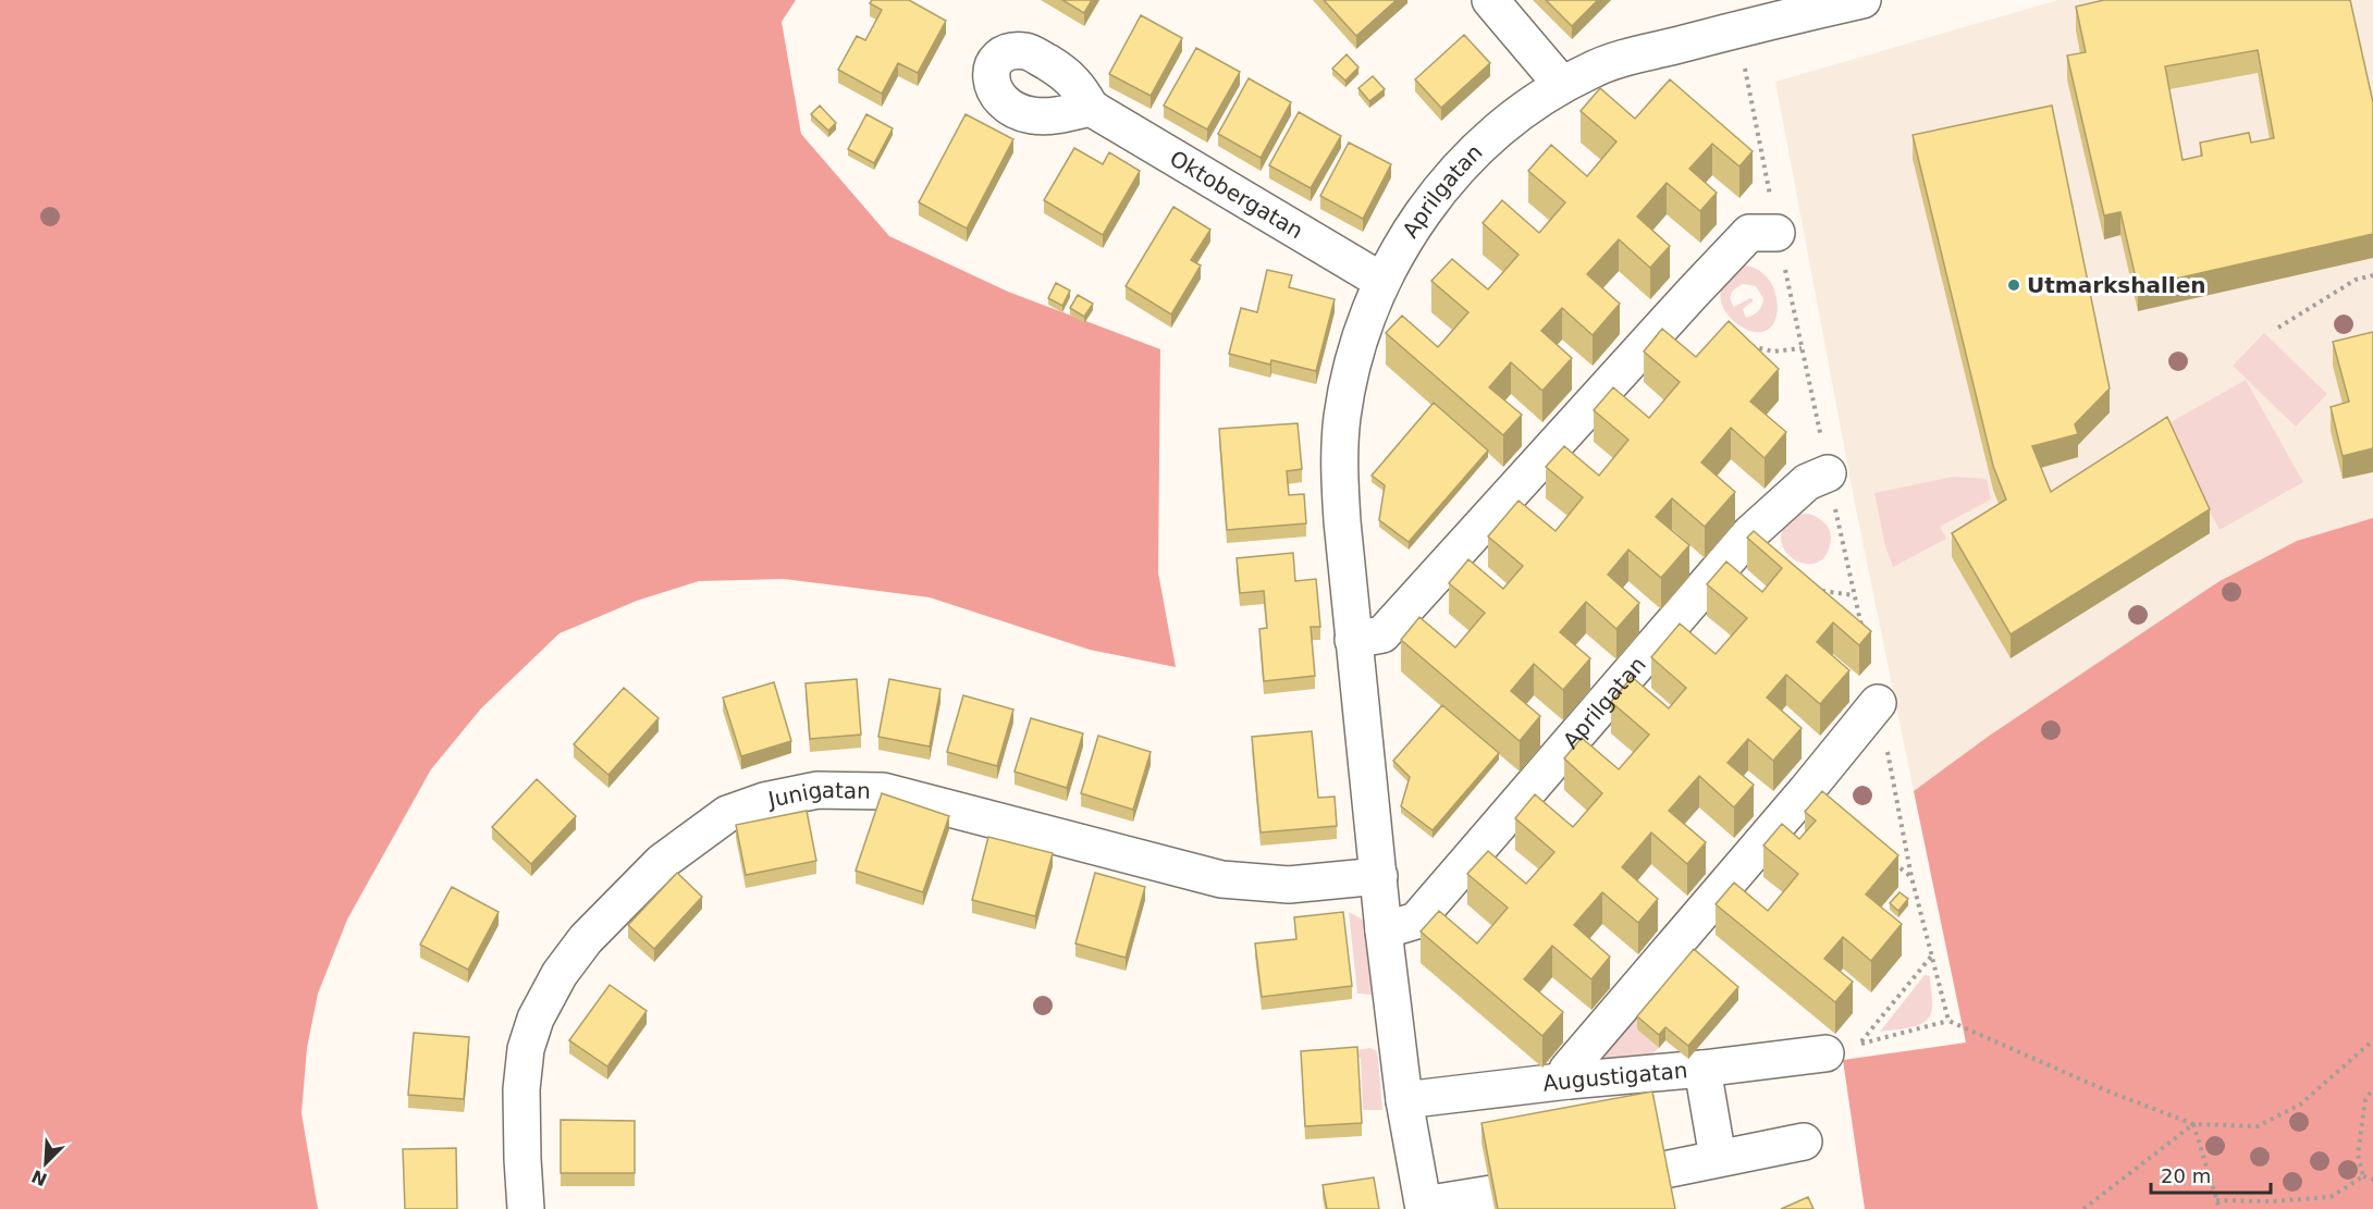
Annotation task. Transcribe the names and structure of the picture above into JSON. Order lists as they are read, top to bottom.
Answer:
{
  "streets": {
    "street": [
      "Aprilgatan",
      "Oktobergatan",
      "Junigatan",
      "Augustigatan"
    ]
  },
  "crossings": [
    ["Aprilgatan", "Oktobergatan"],
    ["Aprilgatan", "Junigatan"],
    ["Aprilgatan", "Augustigatan"]
  ],
  "places": ["Utmarkshallen"],
  "scale_bar": "20 m",
  "north": "bottom left"
}
